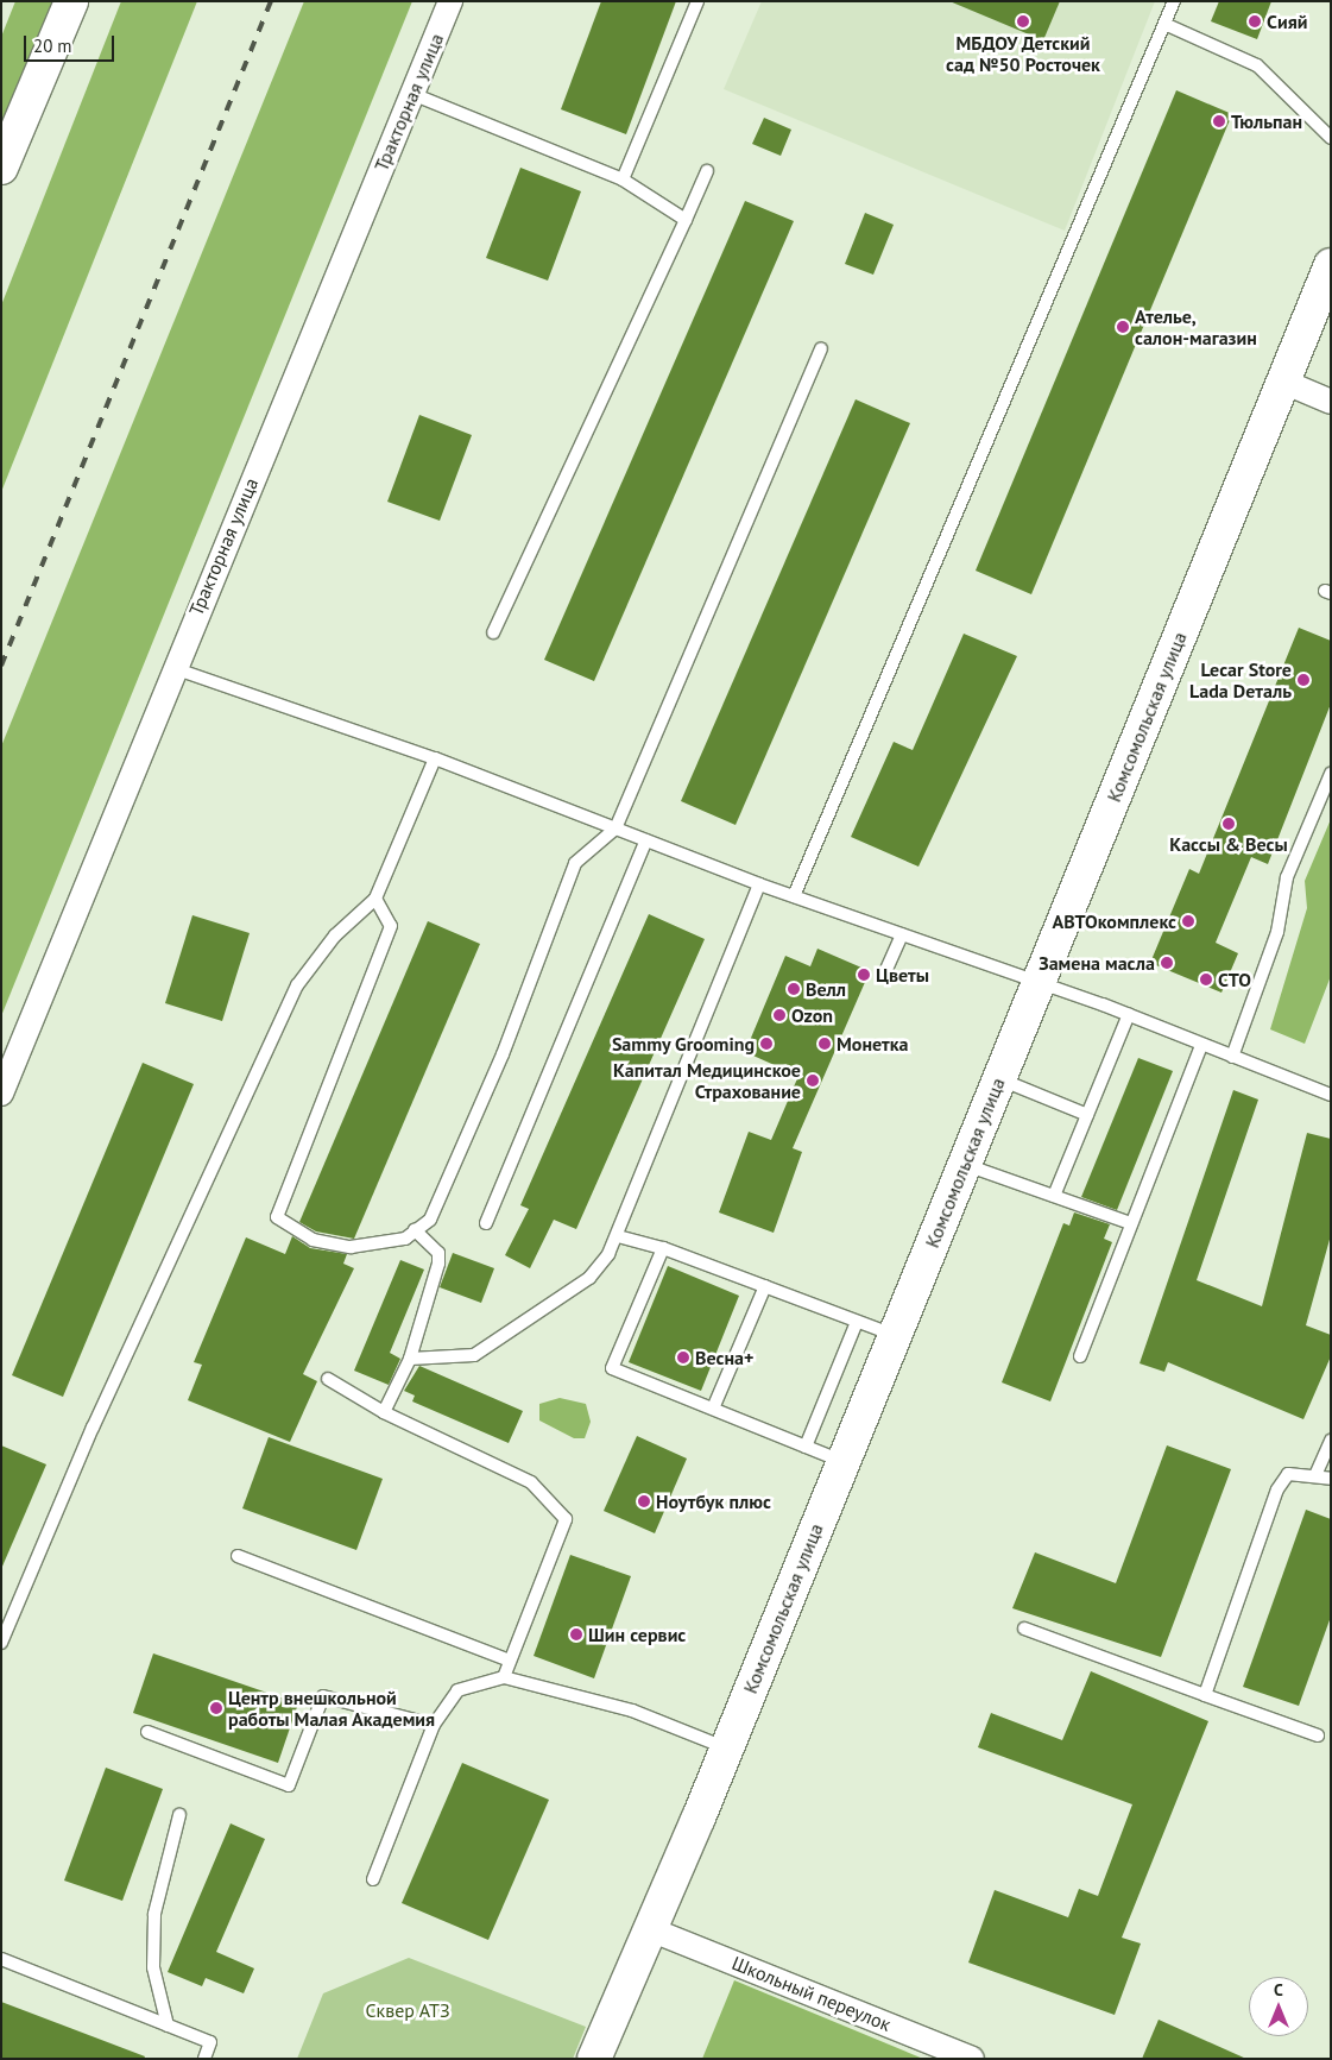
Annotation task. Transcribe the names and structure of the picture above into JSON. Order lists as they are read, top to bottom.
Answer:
{
  "streets": {
    "main road": ["Комсомольская улица"],
    "street": ["Тракторная улица", "Школьный переулок"]
  },
  "crossings": [
    ["Комсомольская улица", "Школьный переулок"]
  ],
  "parks": ["Сквер АТЗ"],
  "places": [
    "МБДОУ Детский сад №50 Росточек",
    "Сияй",
    "Тюльпан",
    "Ателье, салон-магазин",
    "Lecar Store Lada Dеталь",
    "Кассы & Весы",
    "АВТОкомплекс",
    "Замена масла",
    "Цветы",
    "СТО",
    "Велл",
    "Ozon",
    "Sammy Grooming",
    "Монетка",
    "Капитал Медицинское Страхование",
    "Весна+",
    "Ноутбук плюс",
    "Шин сервис",
    "Центр внешкольной работы Малая Академия"
  ],
  "scale_bar": "20 m",
  "north": "top"
}
